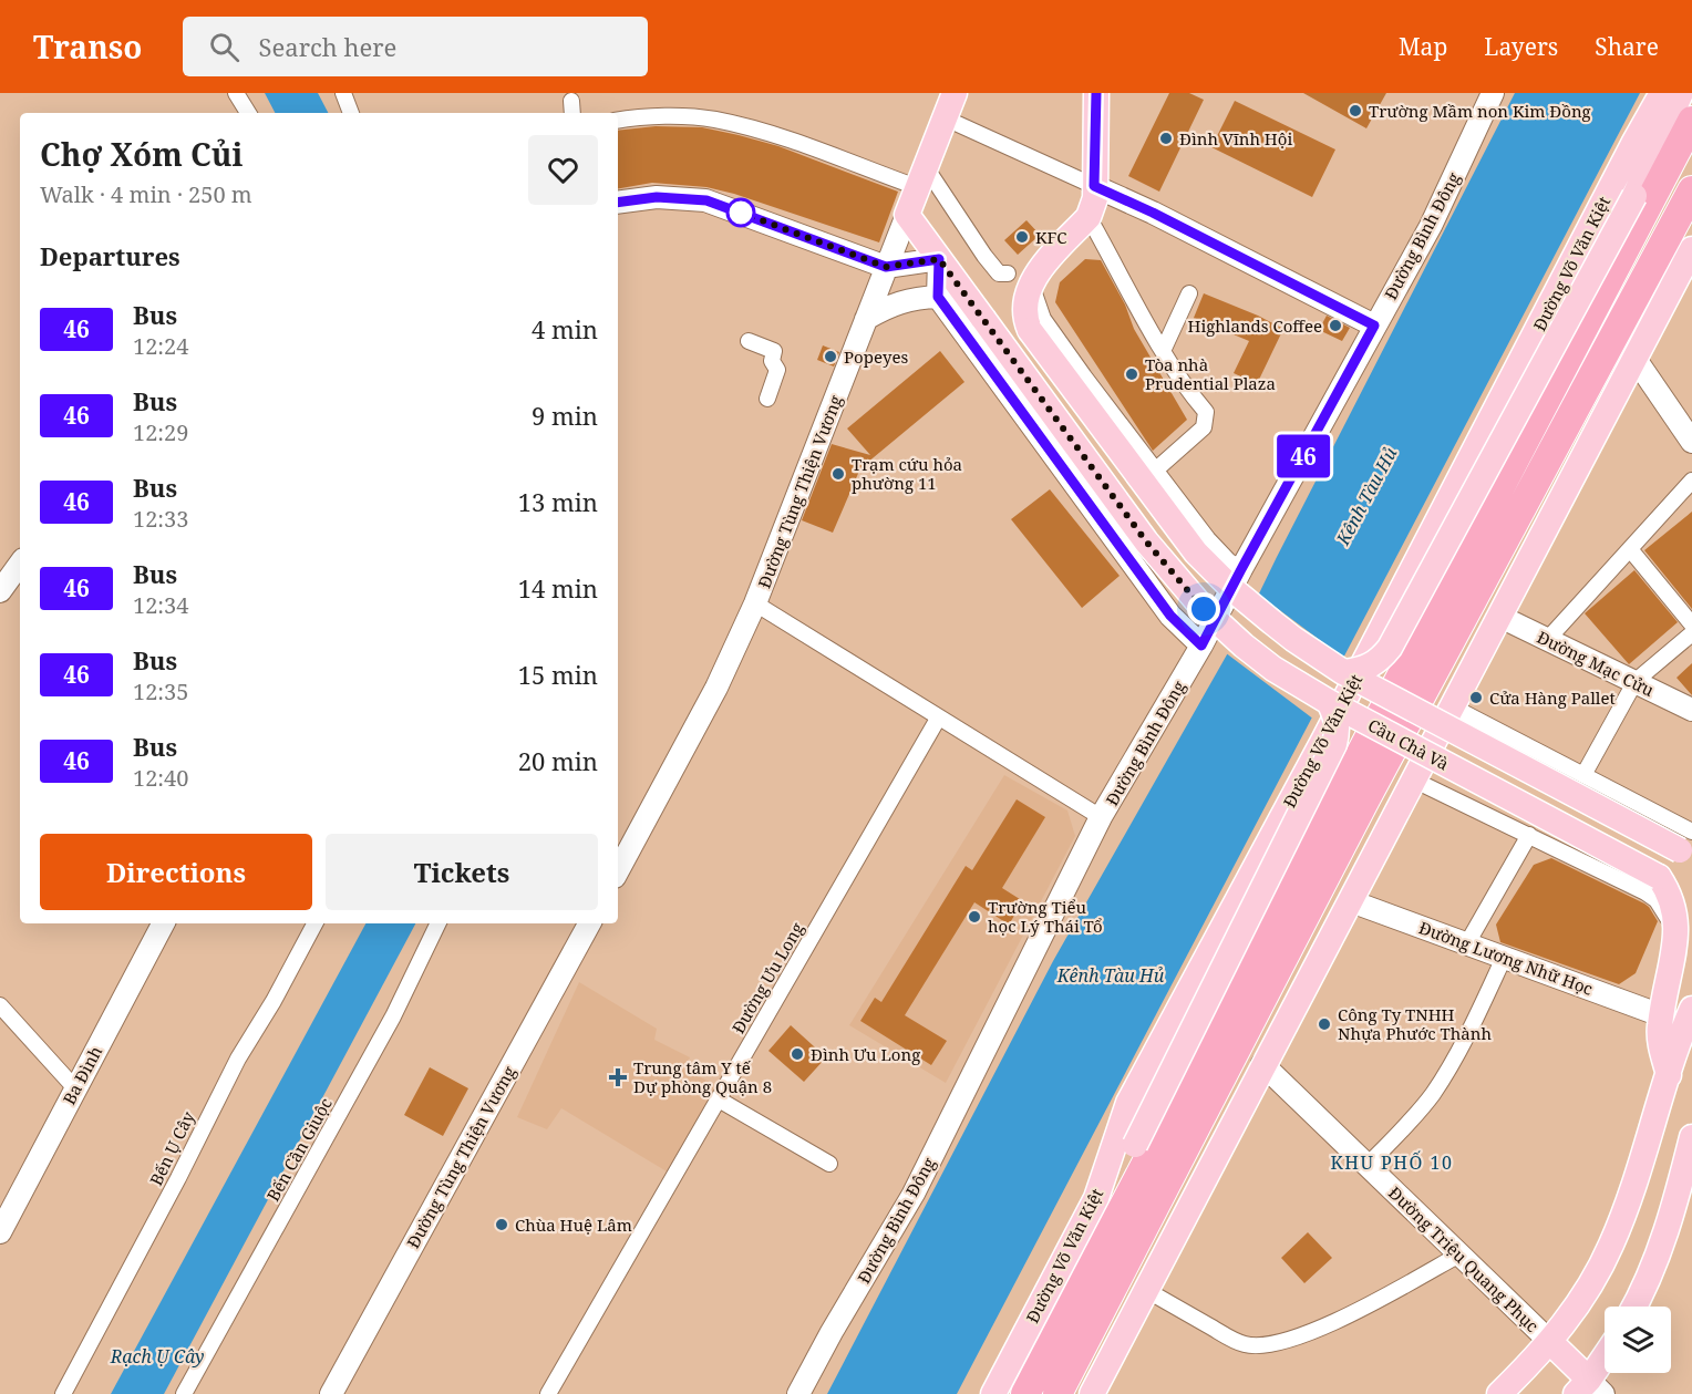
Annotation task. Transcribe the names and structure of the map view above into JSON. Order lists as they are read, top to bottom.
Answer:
{
  "streets": {
    "highway": ["Đường Võ Văn Kiệt"],
    "main road": ["Đường Tùng Thiện Vương", "Cầu Chà Và"],
    "street": [
      "Đường Bình Đông",
      "Đường Mạc Cửu",
      "Đường Lương Nhữ Học",
      "Đường Ưu Long",
      "Ba Đình",
      "Bến Ụ Cây",
      "Bến Cần Giuộc",
      "Đường Triệu Quang Phục"
    ]
  },
  "crossings": [
    ["Đường Tùng Thiện Vương", "Cầu Chà Và"],
    ["Cầu Chà Và", "Đường Lương Nhữ Học"]
  ],
  "districts": ["KHU PHỐ 10"],
  "water": ["Kênh Tàu Hủ", "Rạch Ụ Cây"],
  "places": {
    "other": [
      "Trường Mầm non Kim Đồng",
      "Đình Vĩnh Hội",
      "KFC",
      "Highlands Coffee",
      "Popeyes",
      "Tòa nhà Prudential Plaza",
      "Trạm cứu hỏa phường 11",
      "Cửa Hàng Pallet",
      "Trường Tiểu học Lý Thái Tổ",
      "Công Ty TNHH Nhựa Phước Thành",
      "Đình Ưu Long",
      "Chùa Huệ Lâm"
    ],
    "health": ["Trung tâm Y tế Dự phòng Quận 8"]
  },
  "lines": ["bus line 46"],
  "page": {
    "header": "Transo",
    "search": "Search here",
    "nav": ["Map", "Layers", "Share"],
    "on_map": "46",
    "heading": [
      ["Chợ Xóm Củi", "Walk · 4 min · 250 m"],
      "Departures"
    ],
    "list": [
      {
        "mark": "46",
        "name": "Bus",
        "note": "12:24",
        "value": "4 min"
      },
      {
        "mark": "46",
        "name": "Bus",
        "note": "12:29",
        "value": "9 min"
      },
      {
        "mark": "46",
        "name": "Bus",
        "note": "12:33",
        "value": "13 min"
      },
      {
        "mark": "46",
        "name": "Bus",
        "note": "12:34",
        "value": "14 min"
      },
      {
        "mark": "46",
        "name": "Bus",
        "note": "12:35",
        "value": "15 min"
      },
      {
        "mark": "46",
        "name": "Bus",
        "note": "12:40",
        "value": "20 min"
      }
    ],
    "buttons": ["Directions", "Tickets"]
  }
}
